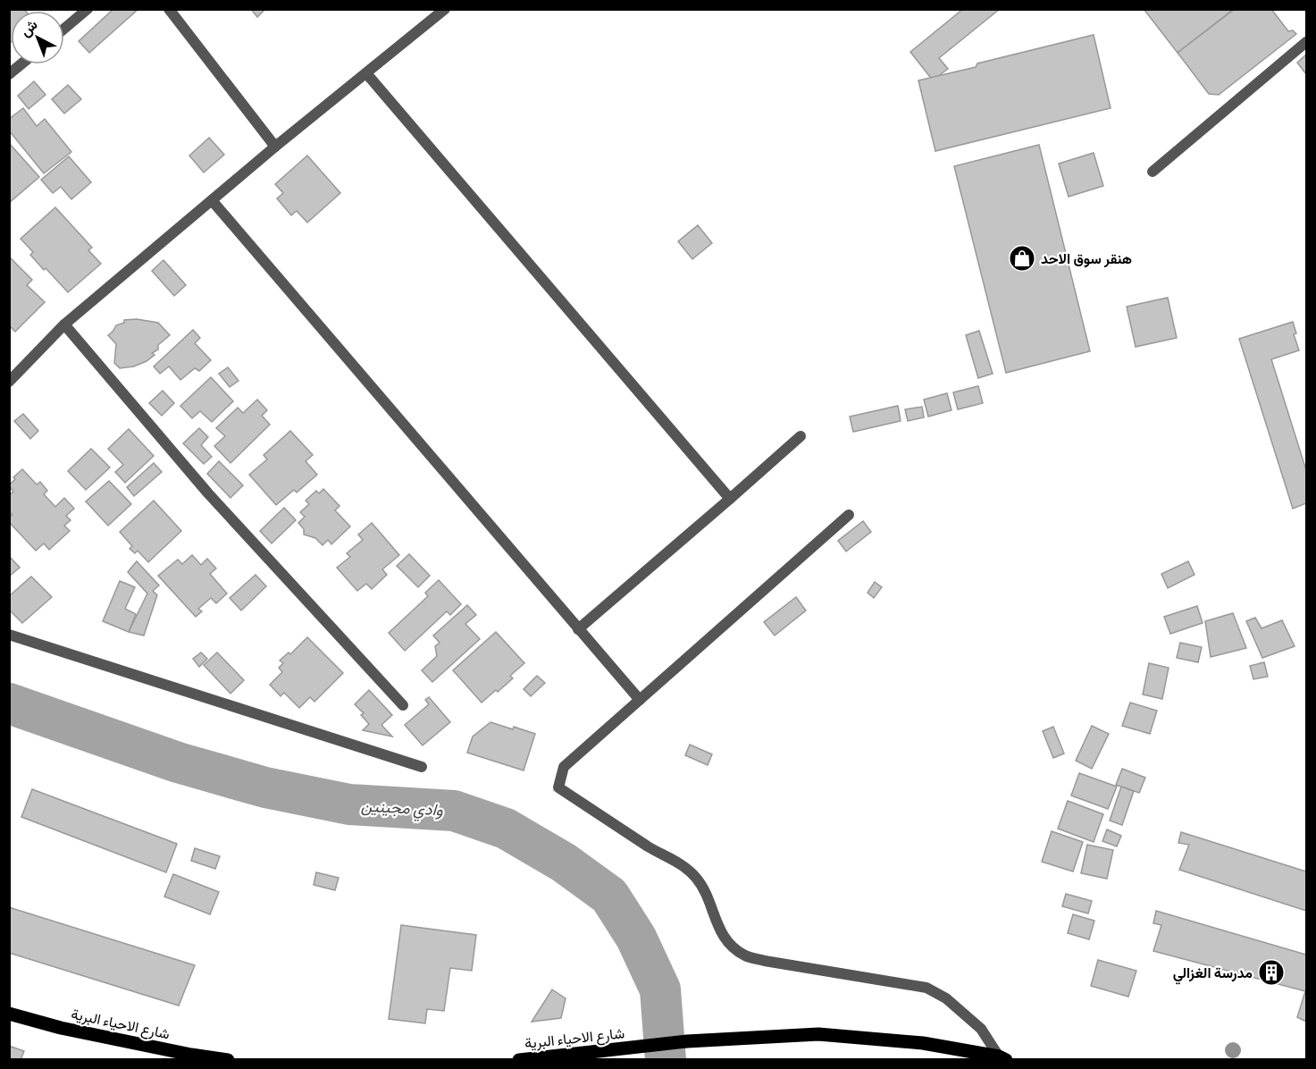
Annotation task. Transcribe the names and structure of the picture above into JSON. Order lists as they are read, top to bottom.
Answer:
{
  "streets": {
    "main road": ["شارع الاحياء البرية"]
  },
  "water": ["وادي مجينين"],
  "places": {
    "shop": ["هنقر سوق الاحد"],
    "building": ["مدرسة الغزالي"]
  },
  "north": "top left"
}
